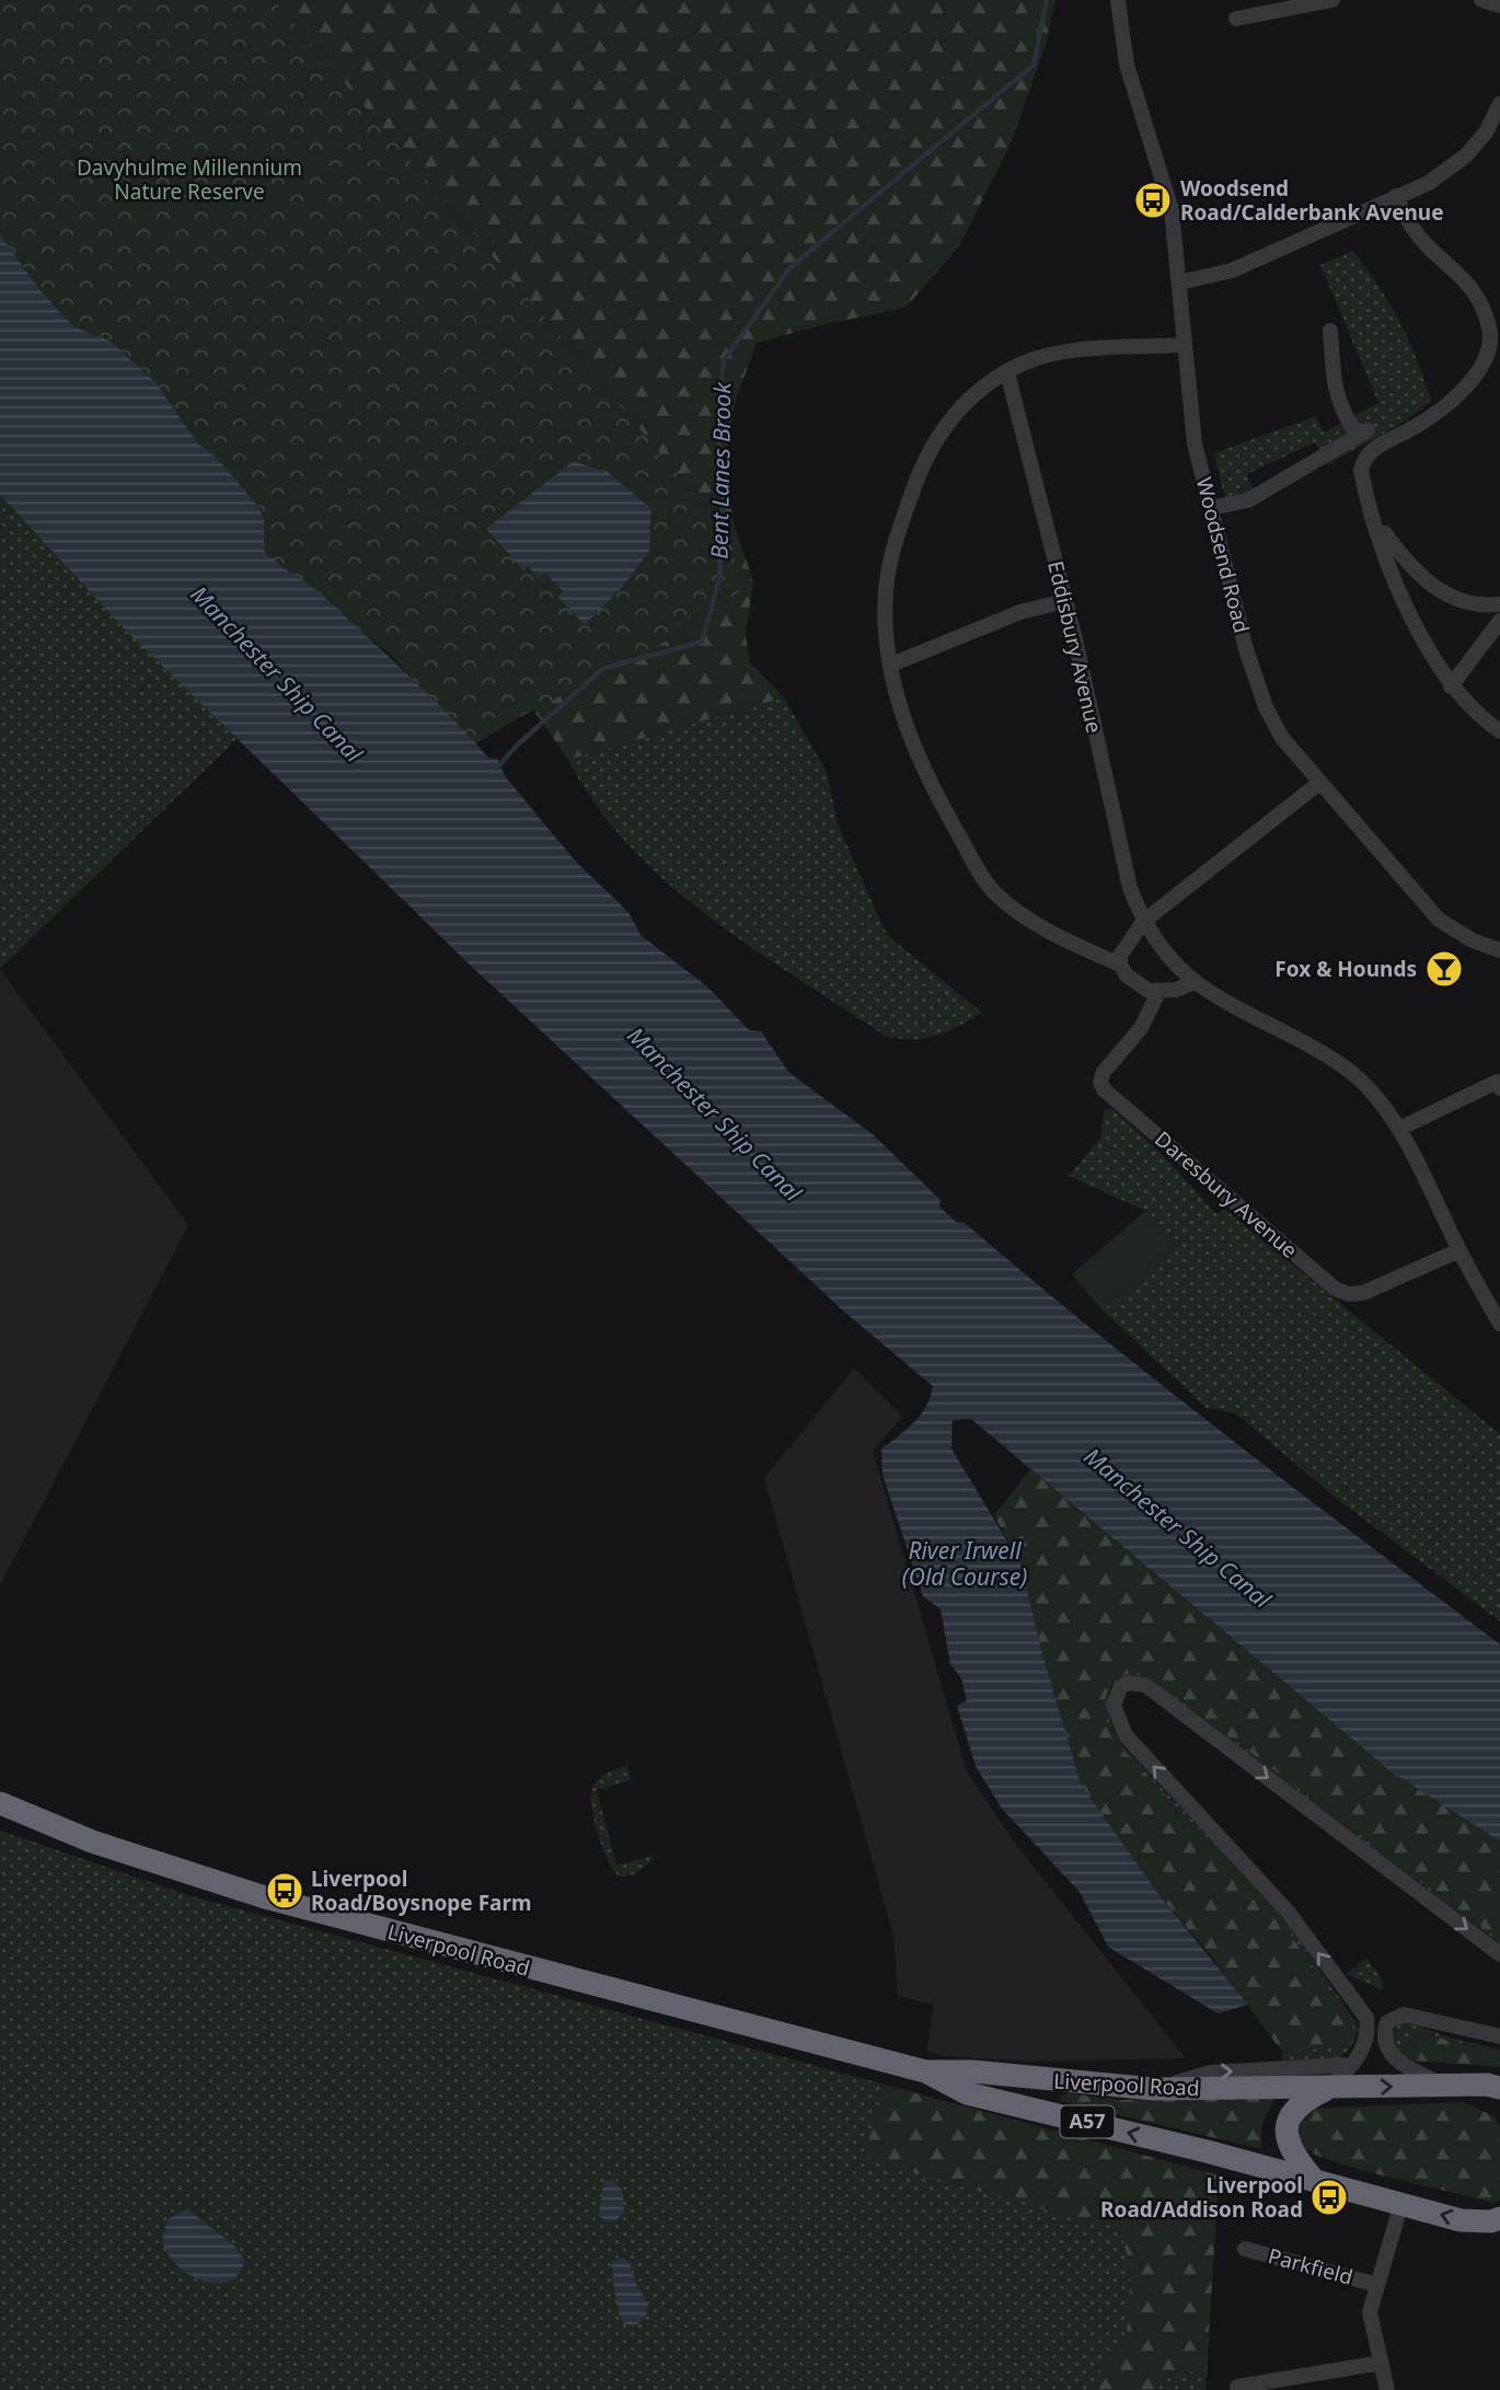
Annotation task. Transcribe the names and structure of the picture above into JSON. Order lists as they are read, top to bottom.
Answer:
{
  "streets": {
    "highway": ["Liverpool Road", "A57"],
    "street": [
      "Woodsend Road",
      "Eddisbury Avenue",
      "Daresbury Avenue",
      "Parkfield"
    ]
  },
  "crossings": [
    ["Eddisbury Avenue", "Daresbury Avenue"],
    ["Liverpool Road", "A57"]
  ],
  "water": ["Bent Lanes Brook", "Manchester Ship Canal", "River Irwell (Old Course)"],
  "parks": ["Davyhulme Millennium Nature Reserve"],
  "places": {
    "bus stop": ["Woodsend Road/Calderbank Avenue", "Liverpool Road/Boysnope Farm", "Liverpool Road/Addison Road"],
    "bar": ["Fox & Hounds"]
  }
}
